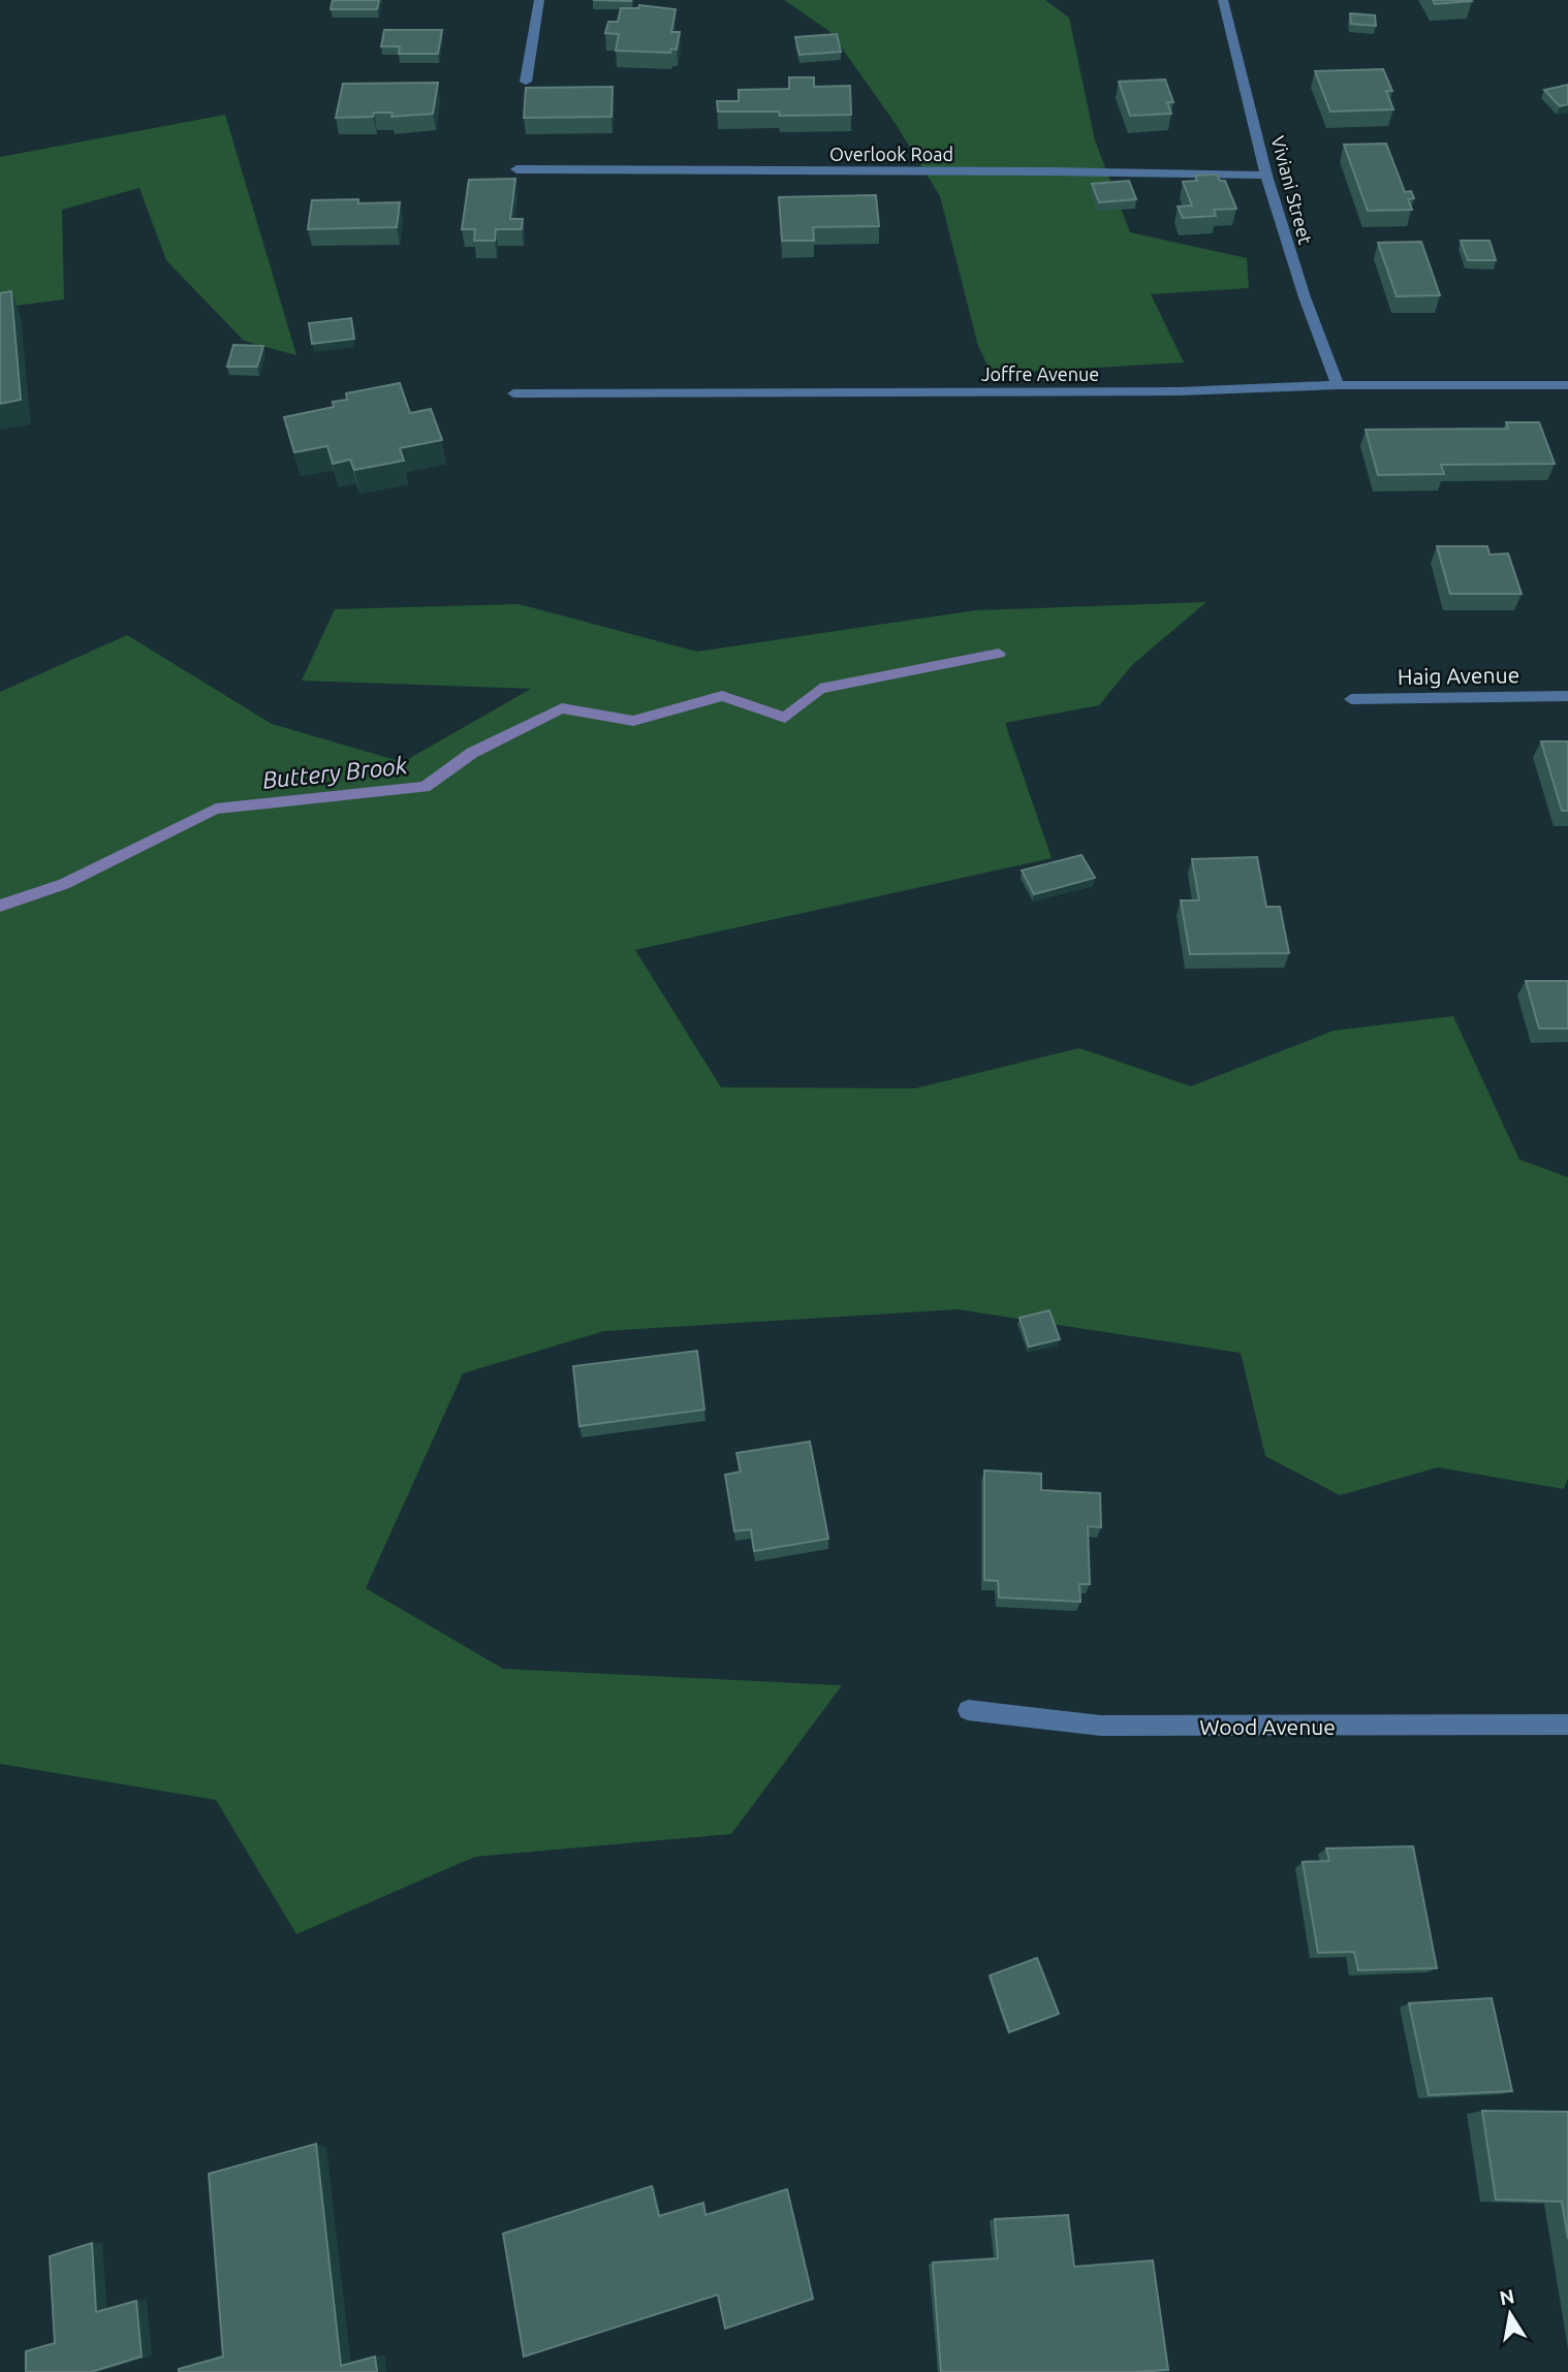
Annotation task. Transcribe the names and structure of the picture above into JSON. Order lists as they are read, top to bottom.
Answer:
{
  "streets": {
    "street": [
      "Overlook Road",
      "Viviani Street",
      "Joffre Avenue",
      "Haig Avenue",
      "Wood Avenue"
    ]
  },
  "crossings": [
    ["Overlook Road", "Viviani Street"],
    ["Viviani Street", "Joffre Avenue"]
  ],
  "water": ["Buttery Brook"],
  "north": "top"
}
